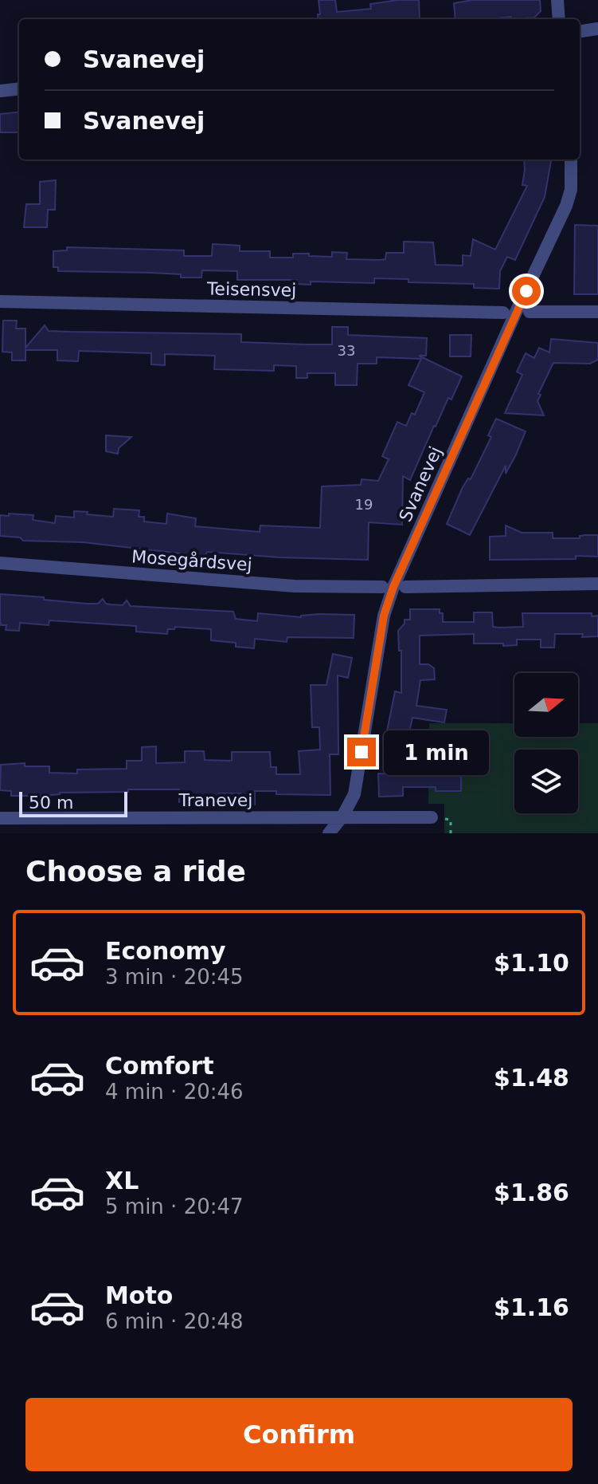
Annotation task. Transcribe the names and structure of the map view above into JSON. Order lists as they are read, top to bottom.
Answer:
{
  "streets": {
    "street": [
      "Teisensvej",
      "Svanevej",
      "Mosegårdsvej",
      "Tranevej"
    ]
  },
  "crossings": [
    ["Svanevej", "Tranevej"]
  ],
  "house_numbers": ["33", "19"],
  "scale_bar": "50 m",
  "north": "right",
  "page": {
    "banner": ["Svanevej", "Svanevej"],
    "bubble": "1 min",
    "scale": "50 m",
    "heading": "Choose a ride",
    "list": [
      {
        "name": "Economy",
        "note": "3 min · 20:45",
        "value": "$1.10"
      },
      {
        "name": "Comfort",
        "note": "4 min · 20:46",
        "value": "$1.48"
      },
      {
        "name": "XL",
        "note": "5 min · 20:47",
        "value": "$1.86"
      },
      {
        "name": "Moto",
        "note": "6 min · 20:48",
        "value": "$1.16"
      }
    ],
    "buttons": "Confirm"
  }
}
